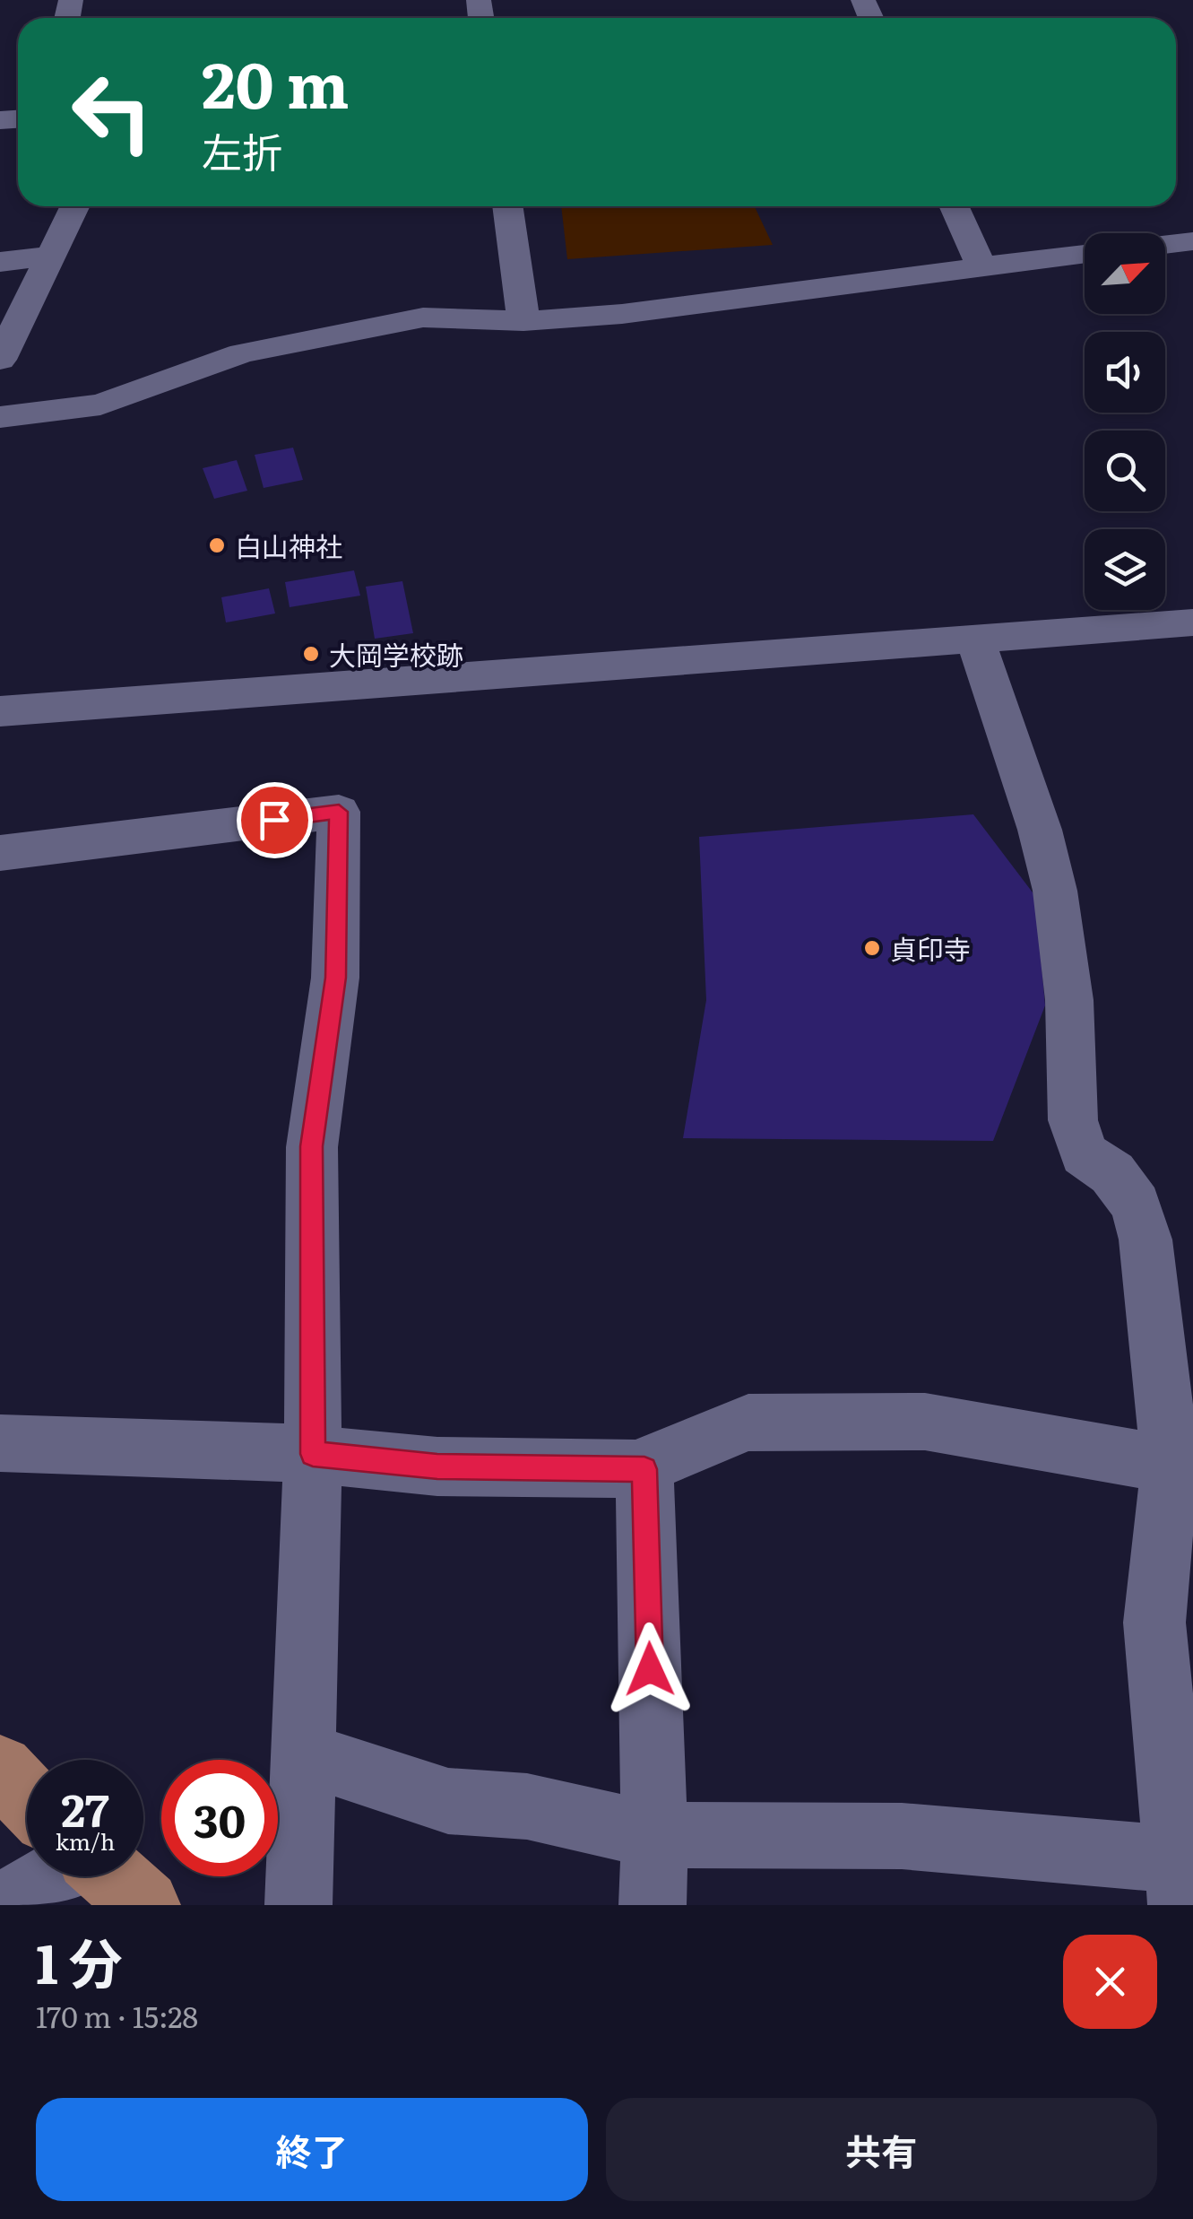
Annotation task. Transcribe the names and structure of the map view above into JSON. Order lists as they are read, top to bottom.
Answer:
{
  "places": ["白山神社", "大岡学校跡", "貞印寺"],
  "north": "top right",
  "page": {
    "turn": ["20 m", "左折"],
    "speed": "27 km/h",
    "limit": "30",
    "heading": ["1 分", "170 m · 15:28"],
    "buttons": ["終了", "共有"]
  }
}
